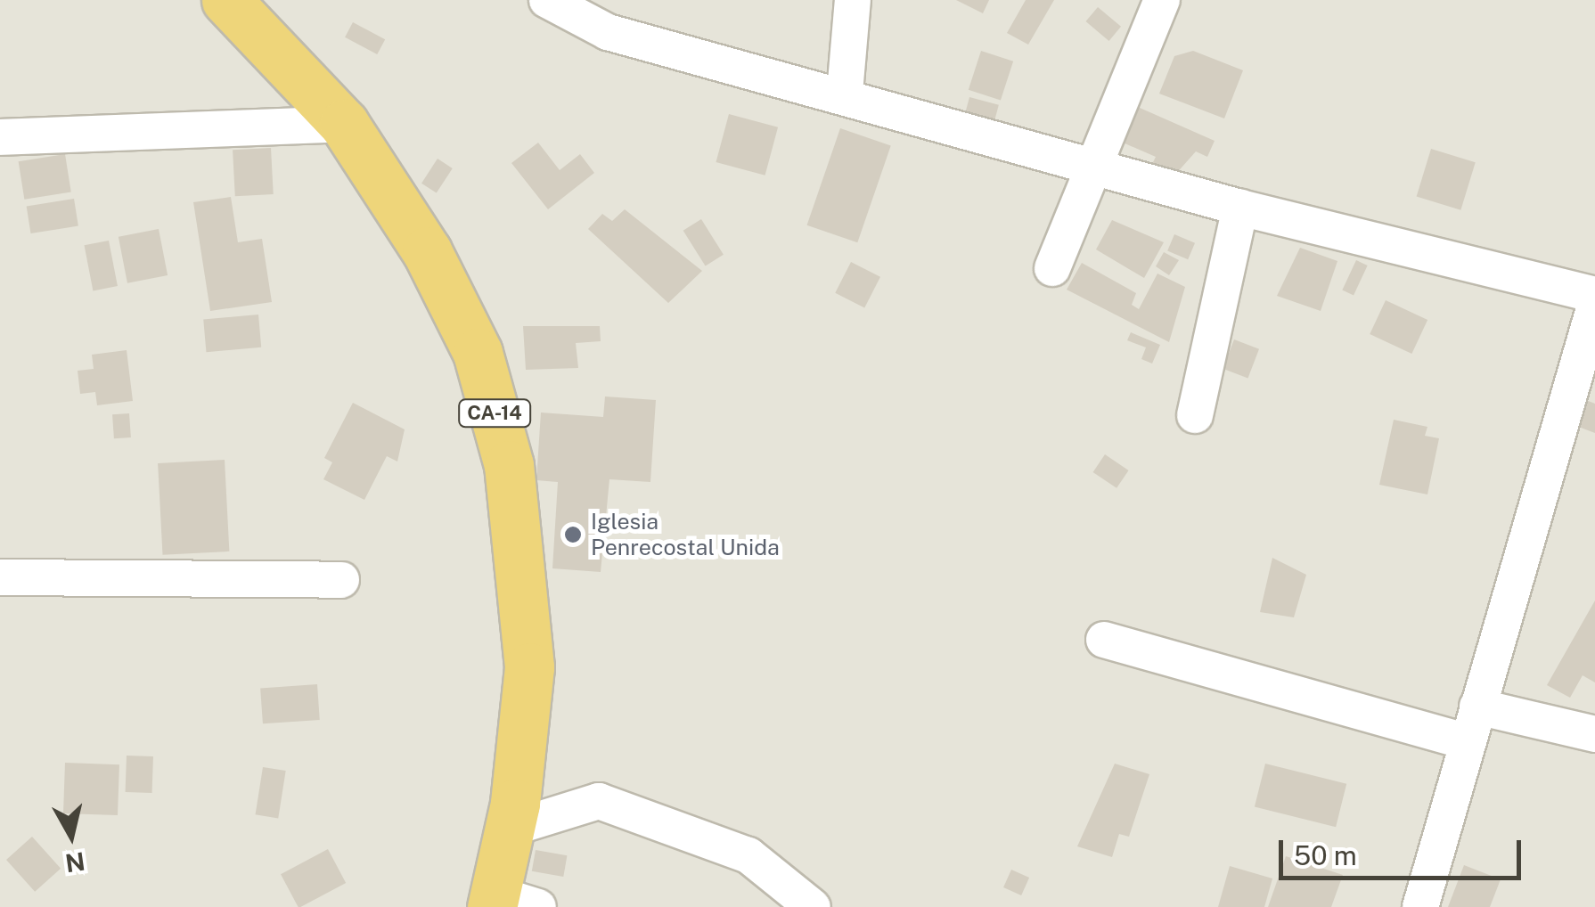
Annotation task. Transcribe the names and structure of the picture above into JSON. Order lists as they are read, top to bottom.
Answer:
{
  "streets": {
    "highway": ["CA-14"]
  },
  "places": ["Iglesia Penrecostal Unida"],
  "scale_bar": "50 m",
  "north": "bottom"
}
